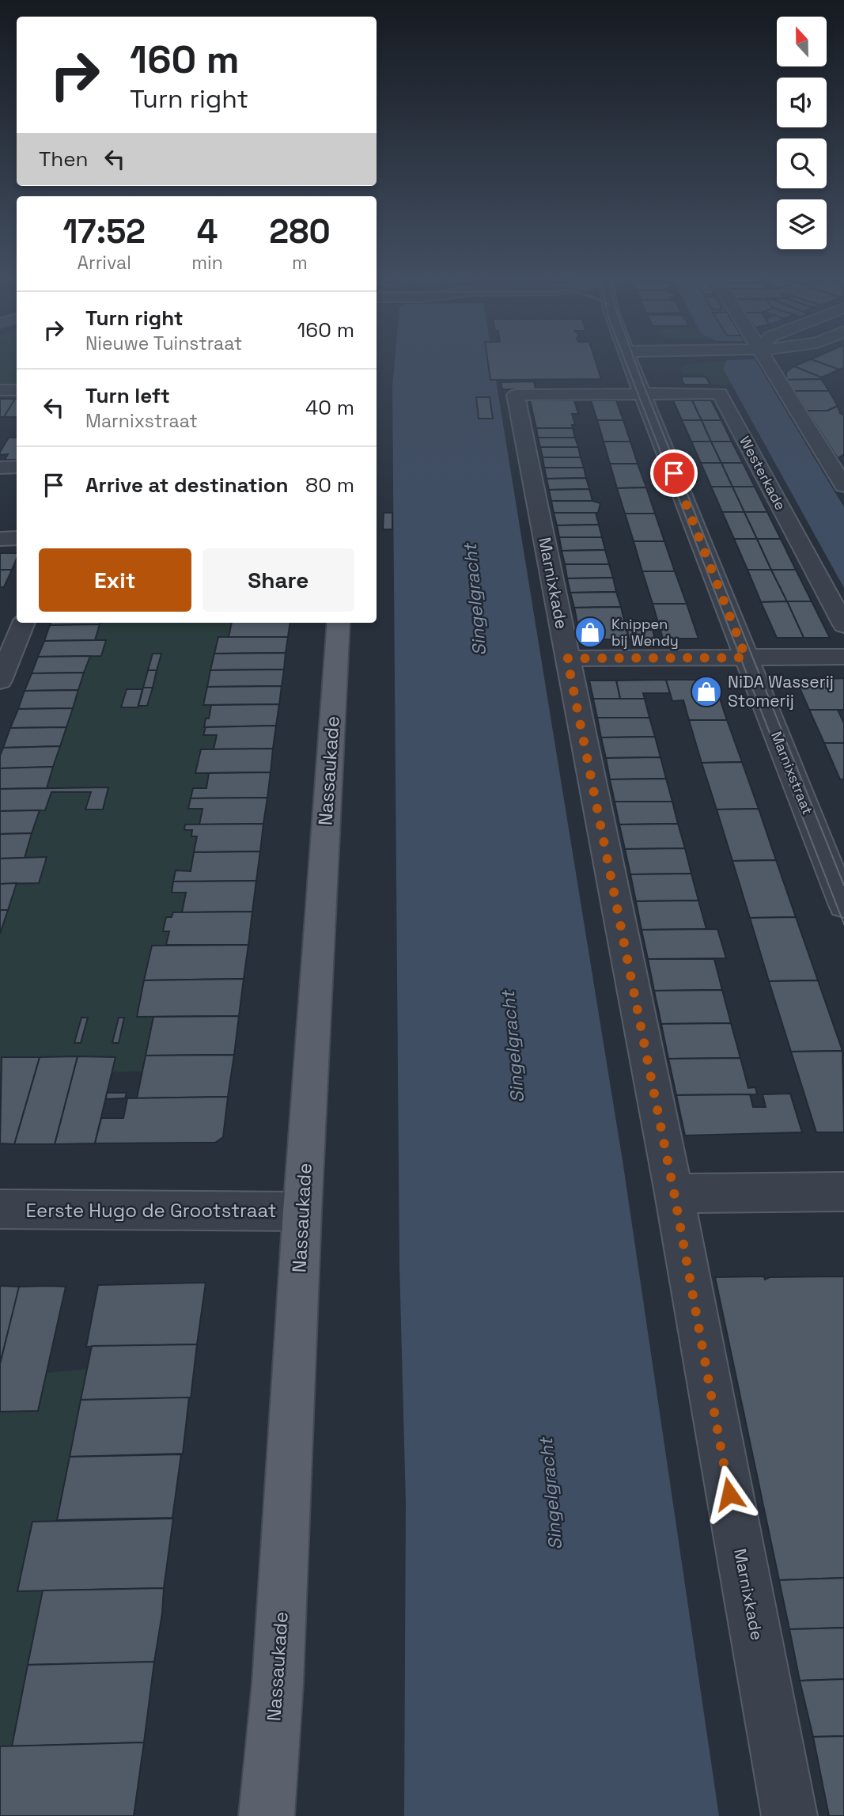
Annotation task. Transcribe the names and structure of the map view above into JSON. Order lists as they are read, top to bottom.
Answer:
{
  "streets": {
    "main road": ["Nassaukade"],
    "street": [
      "Westerkade",
      "Marnixkade",
      "Marnixstraat",
      "Eerste Hugo de Grootstraat"
    ]
  },
  "crossings": [
    ["Westerkade", "Marnixkade"],
    ["Westerkade", "Marnixstraat"],
    ["Marnixkade", "Marnixstraat"],
    ["Nassaukade", "Eerste Hugo de Grootstraat"]
  ],
  "water": ["Singelgracht"],
  "places": {
    "shop": ["Knippen bij Wendy", "NiDA Wasserij Stomerij"]
  },
  "north": "top",
  "page": {
    "turn": ["160 m", "Turn right"],
    "then": "Then",
    "eta": [
      "17:52",
      "Arrival",
      "4",
      "min",
      "280",
      "m"
    ],
    "list": [
      {
        "name": "Turn right",
        "note": "Nieuwe Tuinstraat",
        "value": "160 m"
      },
      {
        "name": "Turn left",
        "note": "Marnixstraat",
        "value": "40 m"
      },
      {
        "name": "Arrive at destination",
        "value": "80 m"
      }
    ],
    "buttons": ["Exit", "Share"]
  }
}
